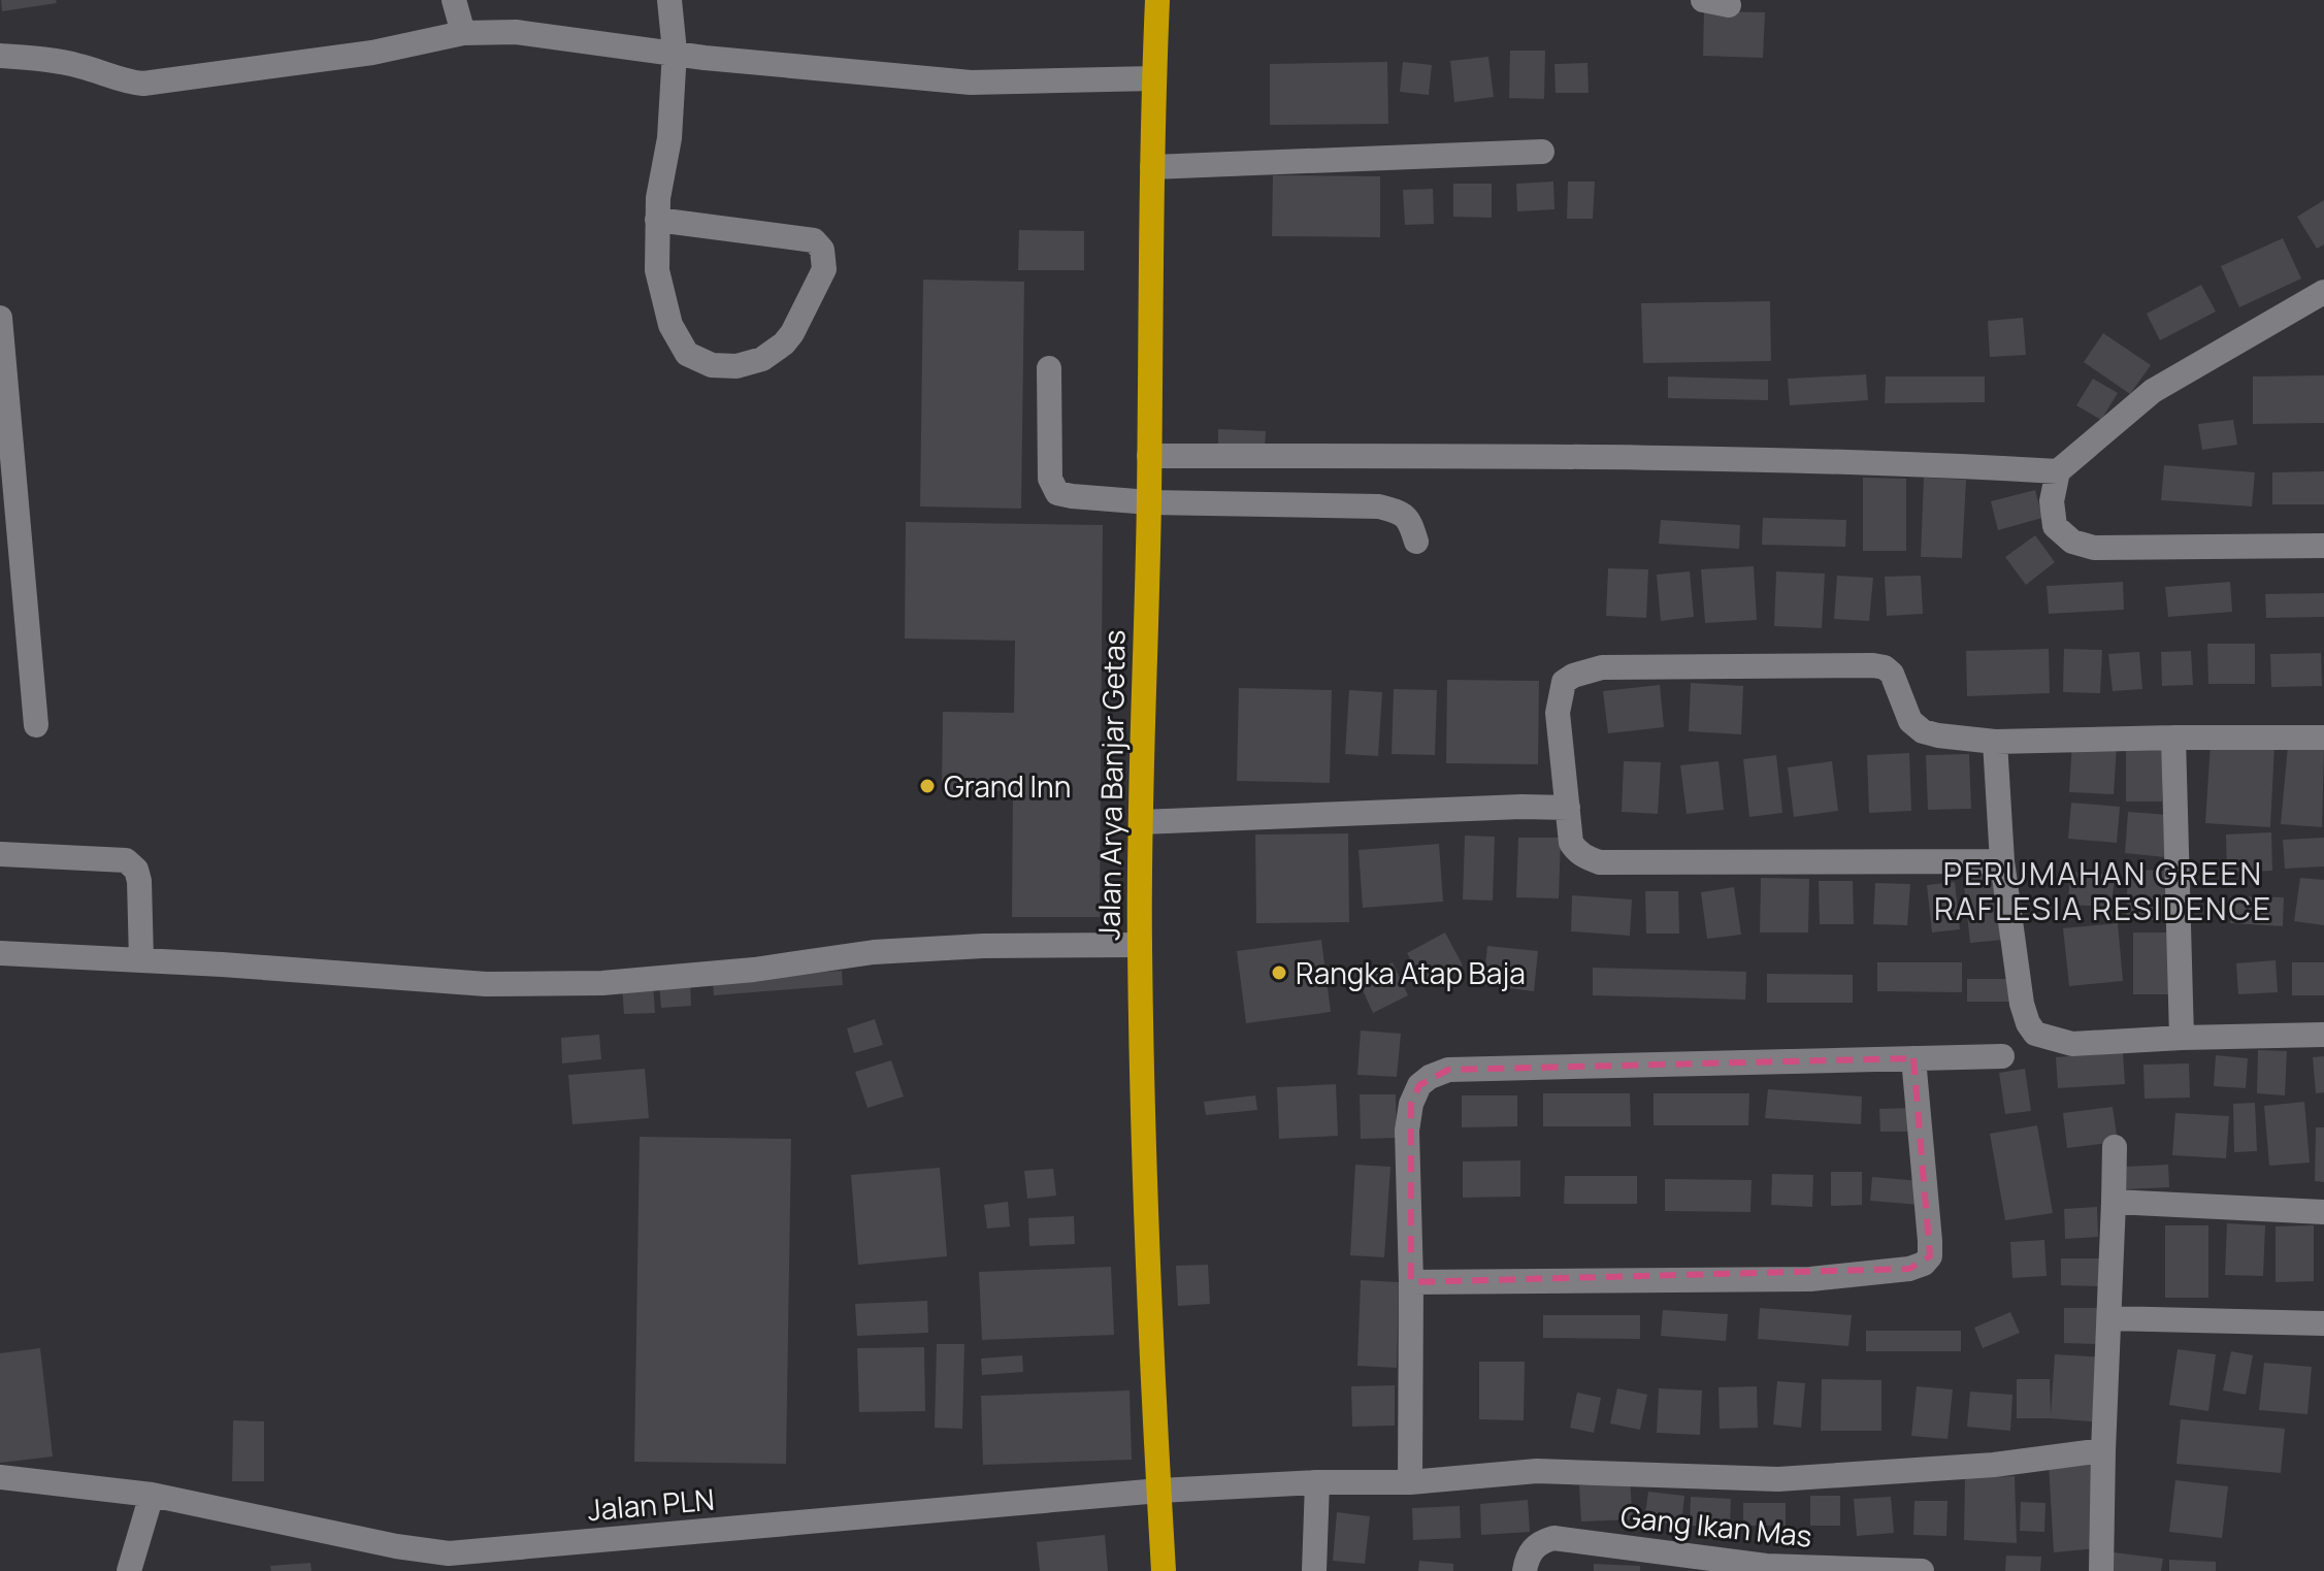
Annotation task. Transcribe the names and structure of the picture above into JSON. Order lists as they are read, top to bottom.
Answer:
{
  "streets": {
    "highway": ["Jalan Arya Banjar Getas"],
    "street": ["Jalan PLN", "Gang Ikan Mas"]
  },
  "crossings": [
    ["Jalan Arya Banjar Getas", "Jalan PLN"]
  ],
  "districts": ["PERUMAHAN GREEN RAFLESIA RESIDENCE"],
  "places": ["Grand Inn", "Rangka Atap Baja"]
}
